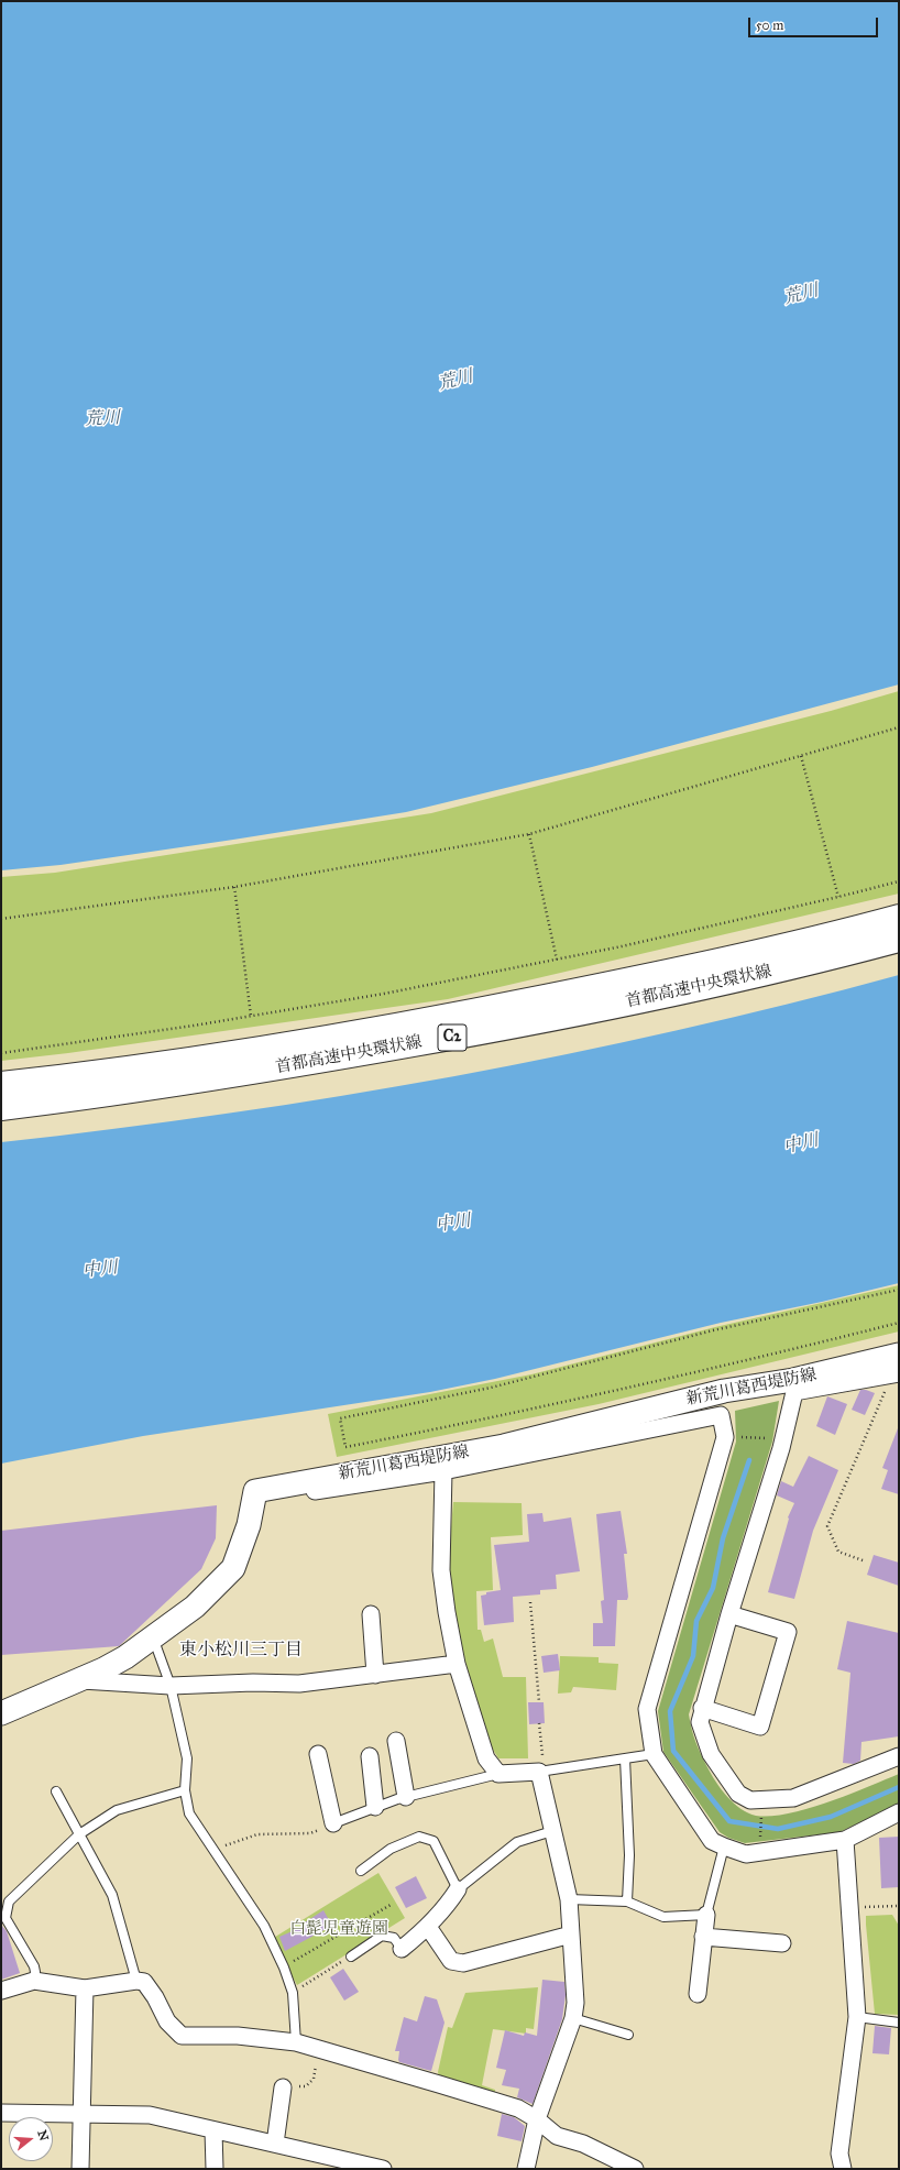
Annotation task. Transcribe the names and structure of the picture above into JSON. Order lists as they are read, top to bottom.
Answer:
{
  "streets": {
    "highway": ["首都高速中央環状線", "C2"],
    "main road": ["新荒川葛西堤防線"]
  },
  "districts": ["東小松川三丁目"],
  "water": ["荒川", "中川"],
  "parks": ["白髭児童遊園"],
  "scale_bar": "50 m",
  "north": "right"
}
